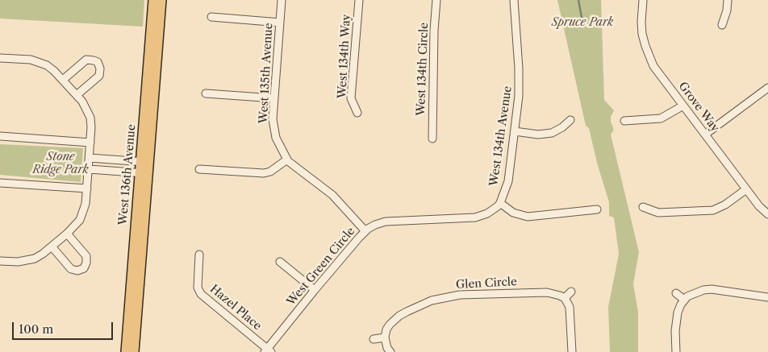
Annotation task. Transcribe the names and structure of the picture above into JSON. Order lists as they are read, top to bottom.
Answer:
{
  "streets": {
    "main road": ["West 136th Avenue"],
    "street": [
      "West 134th Way",
      "West 134th Circle",
      "West 135th Avenue",
      "Grove Way",
      "West 134th Avenue",
      "West Green Circle",
      "Glen Circle",
      "Hazel Place"
    ]
  },
  "crossings": [
    ["West 135th Avenue", "West Green Circle"],
    ["West 134th Avenue", "West Green Circle"],
    ["West Green Circle", "Hazel Place"]
  ],
  "parks": ["Spruce Park", "Stone Ridge Park"],
  "scale_bar": "100 m"
}
